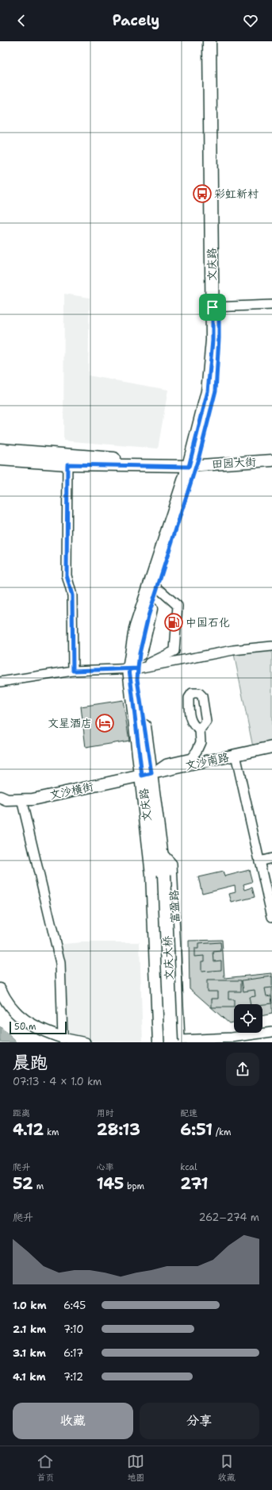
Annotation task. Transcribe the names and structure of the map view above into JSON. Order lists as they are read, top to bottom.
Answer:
{
  "streets": {
    "main road": ["文庆路", "文庆大桥"],
    "street": [
      "田园大街",
      "文沙南路",
      "文沙横街",
      "富盈路"
    ]
  },
  "crossings": [
    ["文庆路", "田园大街"],
    ["文庆路", "文沙南路"],
    ["文庆路", "文沙横街"],
    ["文庆路", "富盈路"],
    ["文庆路", "文庆大桥"],
    ["文沙南路", "文沙横街"],
    ["富盈路", "文庆大桥"]
  ],
  "places": {
    "bus stop": ["彩虹新村"],
    "fuel station": ["中国石化"],
    "hotel": ["文星酒店"]
  },
  "scale_bar": "50 m",
  "page": {
    "header": "Pacely",
    "scale": "50 m",
    "heading": ["晨跑", "07:13 · 4 × 1.0 km"],
    "stats": [
      ["距离", "4.12 km"],
      ["用时", "28:13"],
      ["配速", "6:51 /km"],
      ["爬升", "52 m"],
      ["心率", "145 bpm"],
      ["kcal", "271"]
    ],
    "chart": ["爬升", "262–274 m"],
    "list": [
      {
        "name": "1.0 km",
        "note": "6:45"
      },
      {
        "name": "2.1 km",
        "note": "7:10"
      },
      {
        "name": "3.1 km",
        "note": "6:17"
      },
      {
        "name": "4.1 km",
        "note": "7:12"
      }
    ],
    "buttons": ["收藏", "分享"],
    "tabs": ["首页", "地图", "收藏"]
  }
}
